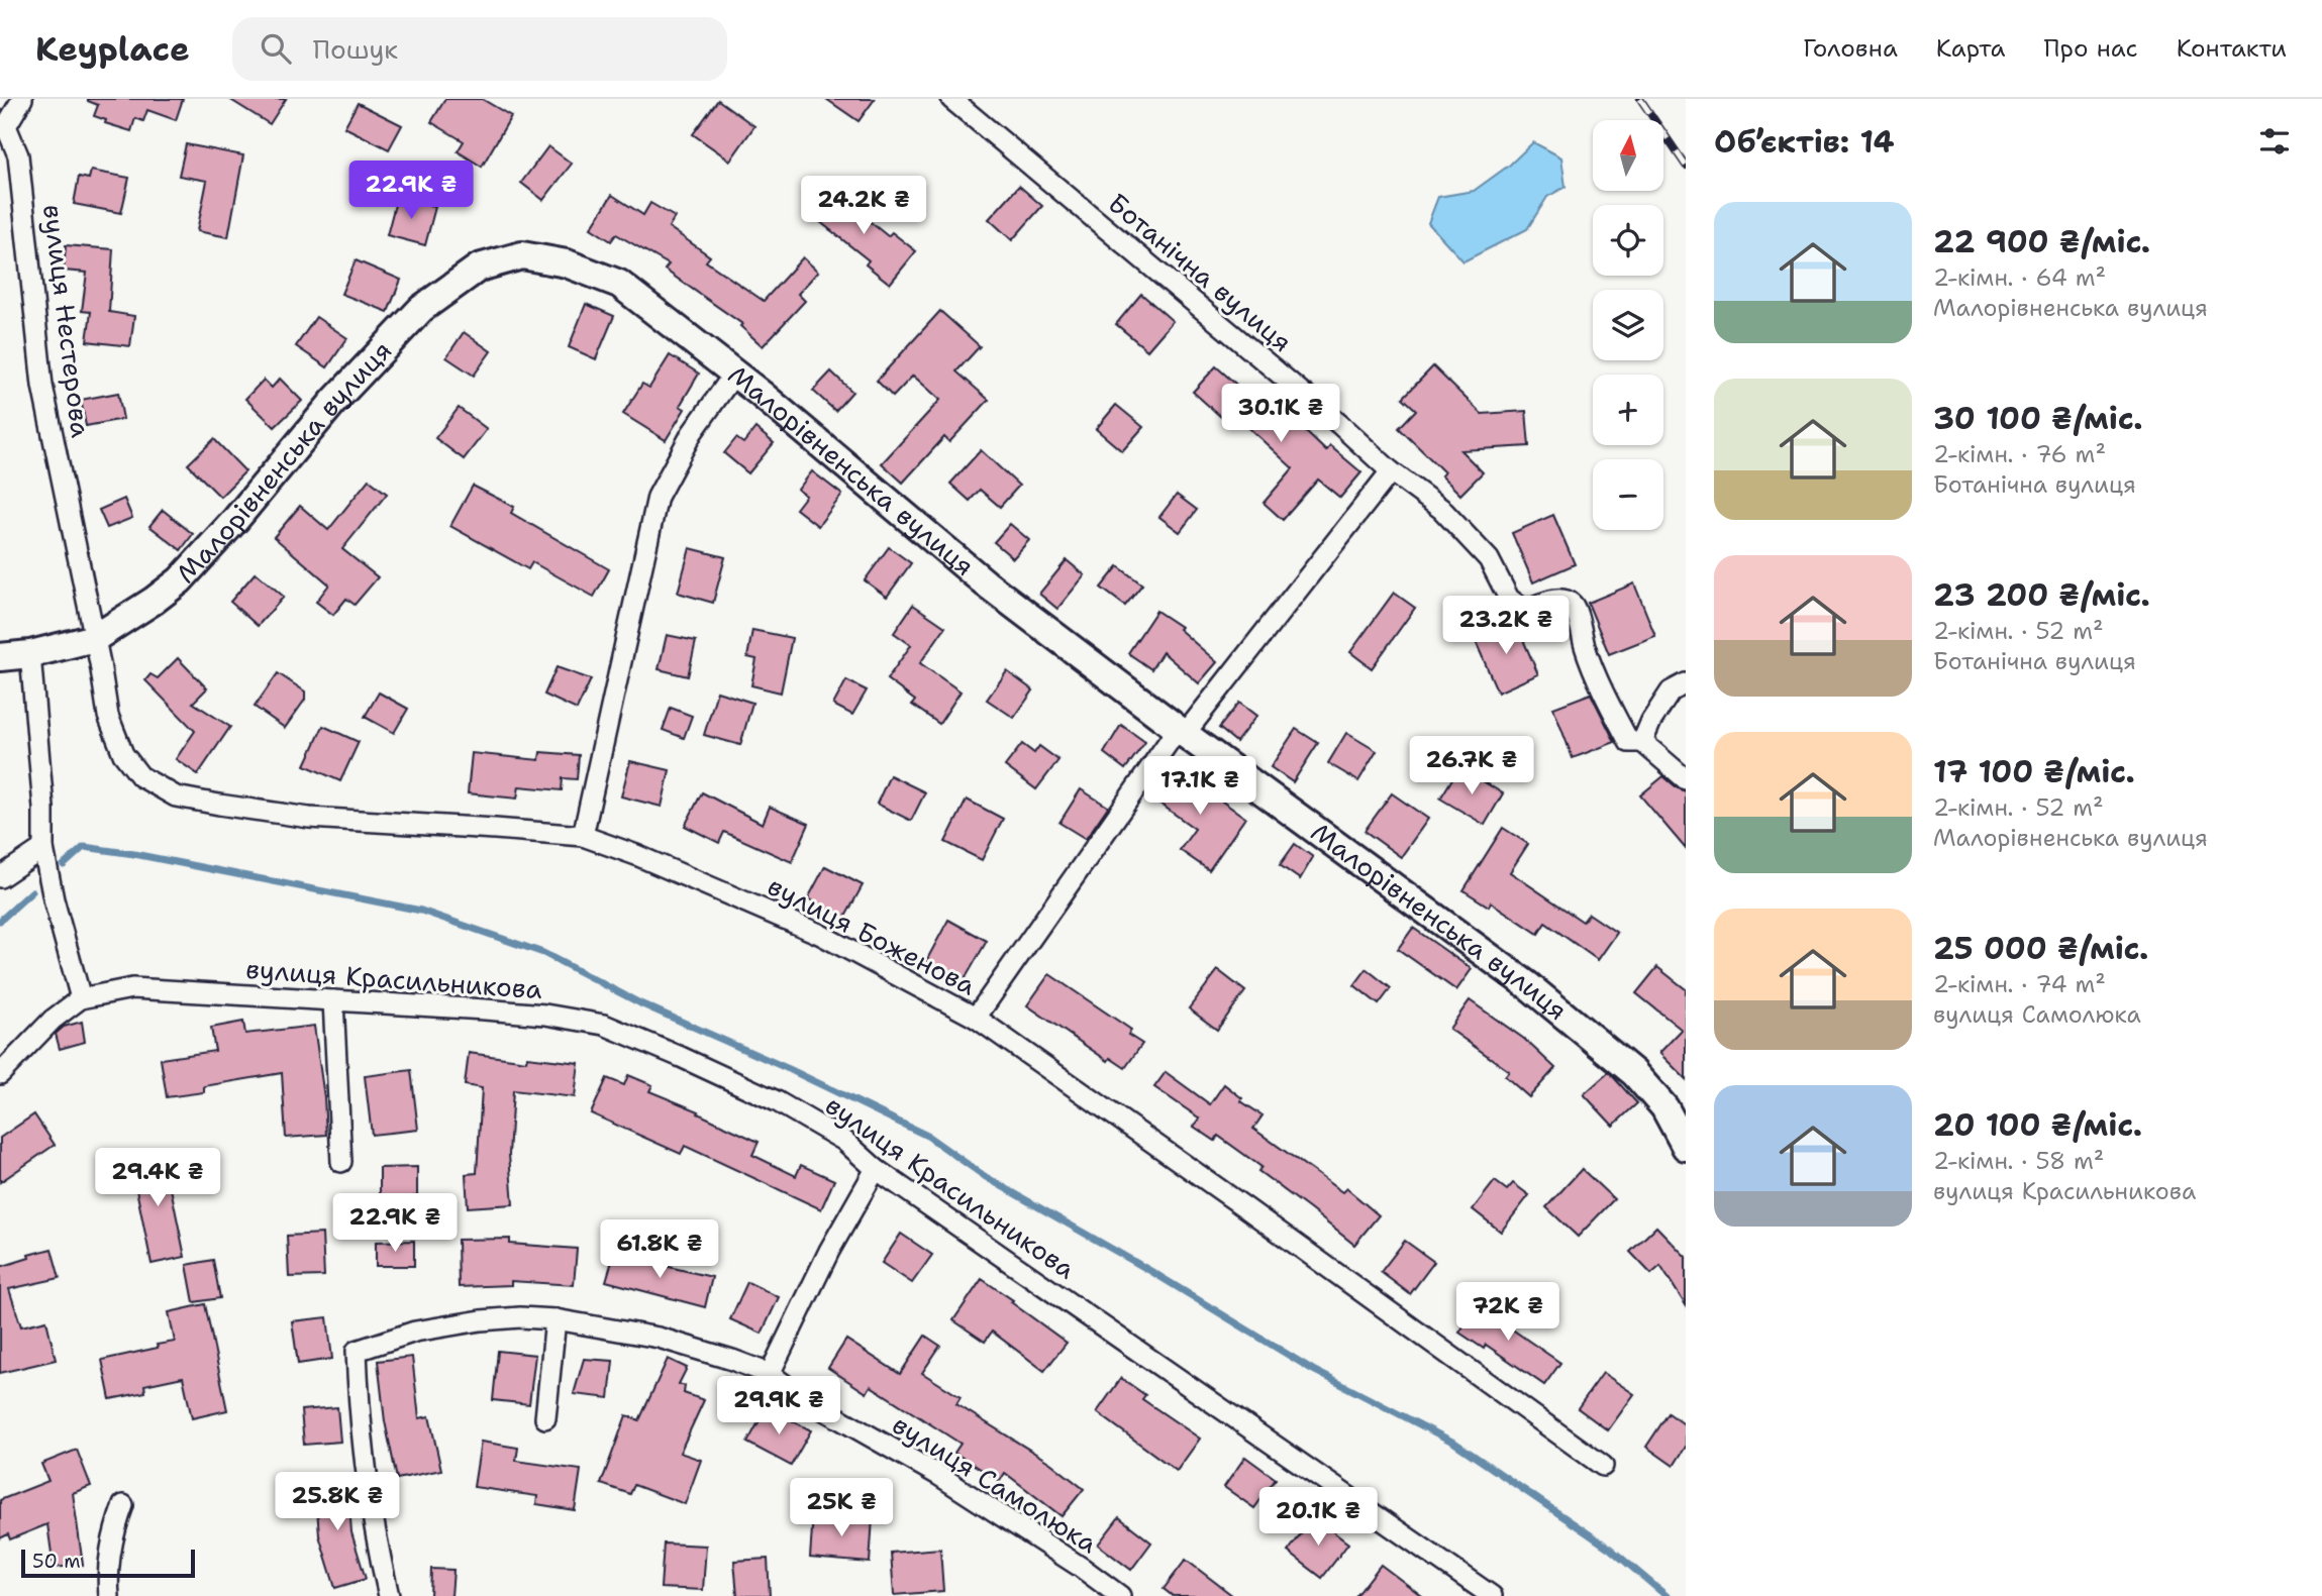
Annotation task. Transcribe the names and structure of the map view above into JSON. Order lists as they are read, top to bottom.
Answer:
{
  "streets": {
    "street": [
      "Ботанічна вулиця",
      "вулиця Нестерова",
      "Малорівненська вулиця",
      "вулиця Боженова",
      "вулиця Красильникова",
      "вулиця Самолюка"
    ]
  },
  "crossings": [
    ["вулиця Нестерова", "Малорівненська вулиця"],
    ["вулиця Нестерова", "вулиця Боженова"],
    ["Малорівненська вулиця", "вулиця Боженова"]
  ],
  "scale_bar": "50 m",
  "north": "top",
  "page": {
    "header": "Keyplace",
    "search": "Пошук",
    "nav": [
      "Головна",
      "Карта",
      "Про нас",
      "Контакти"
    ],
    "heading": "Об’єктів: 14",
    "map_buttons": ["+", "−"],
    "price": [
      "22.9K ₴",
      "24.2K ₴",
      "30.1K ₴",
      "23.2K ₴",
      "26.7K ₴",
      "17.1K ₴",
      "29.4K ₴",
      "22.9K ₴",
      "61.8K ₴",
      "72K ₴",
      "29.9K ₴",
      "25.8K ₴",
      "25K ₴",
      "20.1K ₴"
    ],
    "list": [
      {
        "name": "22 900 ₴/міс.",
        "note": "2-кімн. · 64 m² · Малорівненська вулиця"
      },
      {
        "name": "30 100 ₴/міс.",
        "note": "2-кімн. · 76 m² · Ботанічна вулиця"
      },
      {
        "name": "23 200 ₴/міс.",
        "note": "2-кімн. · 52 m² · Ботанічна вулиця"
      },
      {
        "name": "17 100 ₴/міс.",
        "note": "2-кімн. · 52 m² · Малорівненська вулиця"
      },
      {
        "name": "25 000 ₴/міс.",
        "note": "2-кімн. · 74 m² · вулиця Самолюка"
      },
      {
        "name": "20 100 ₴/міс.",
        "note": "2-кімн. · 58 m² · вулиця Красильникова"
      }
    ],
    "scale": "50 m"
  }
}
